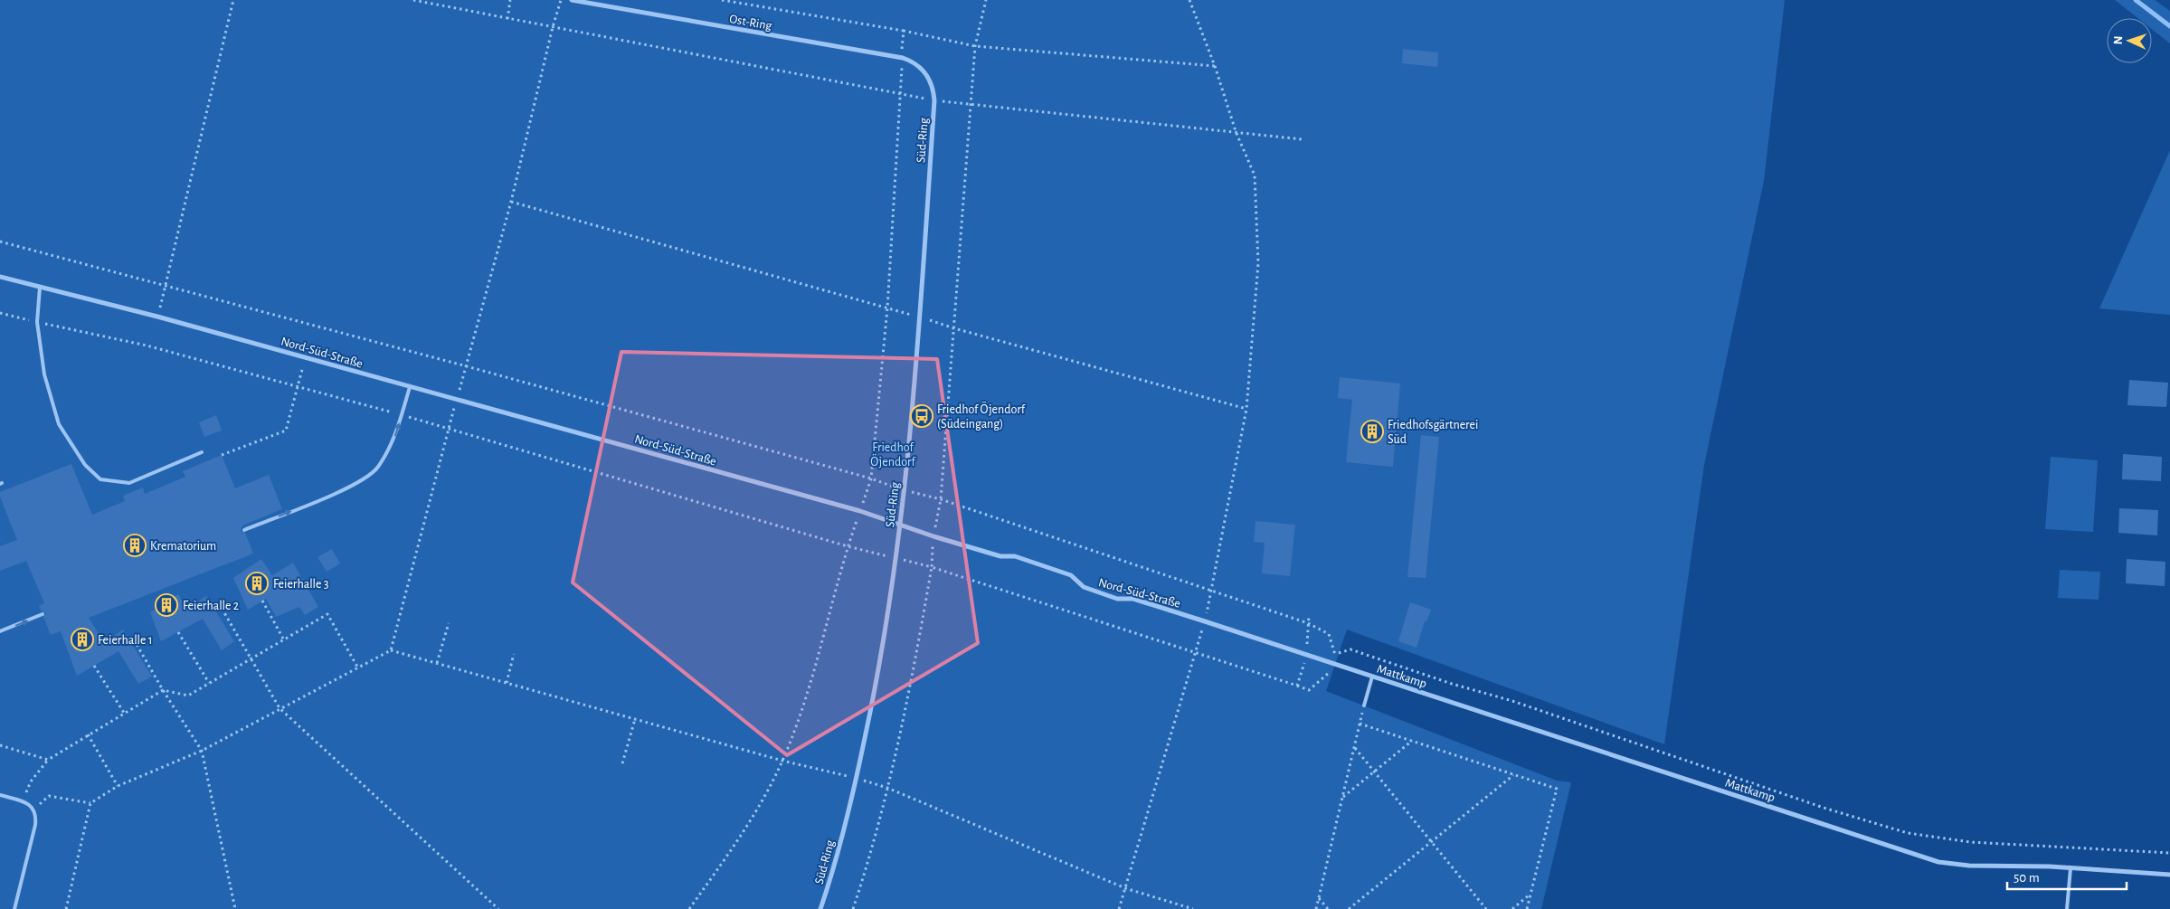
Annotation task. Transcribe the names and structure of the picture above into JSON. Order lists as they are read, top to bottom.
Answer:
{
  "streets": {
    "street": [
      "Ost-Ring",
      "Süd-Ring",
      "Nord-Süd-Straße",
      "Mattkamp"
    ]
  },
  "crossings": [
    ["Ost-Ring", "Süd-Ring"],
    ["Süd-Ring", "Nord-Süd-Straße"],
    ["Nord-Süd-Straße", "Mattkamp"]
  ],
  "parks": ["Friedhof Öjendorf"],
  "places": {
    "bus stop": ["Friedhof Öjendorf (Südeingang)"],
    "building": [
      "Friedhofsgärtnerei Süd",
      "Krematorium",
      "Feierhalle 3",
      "Feierhalle 2",
      "Feierhalle 1"
    ]
  },
  "scale_bar": "50 m",
  "north": "left"
}
